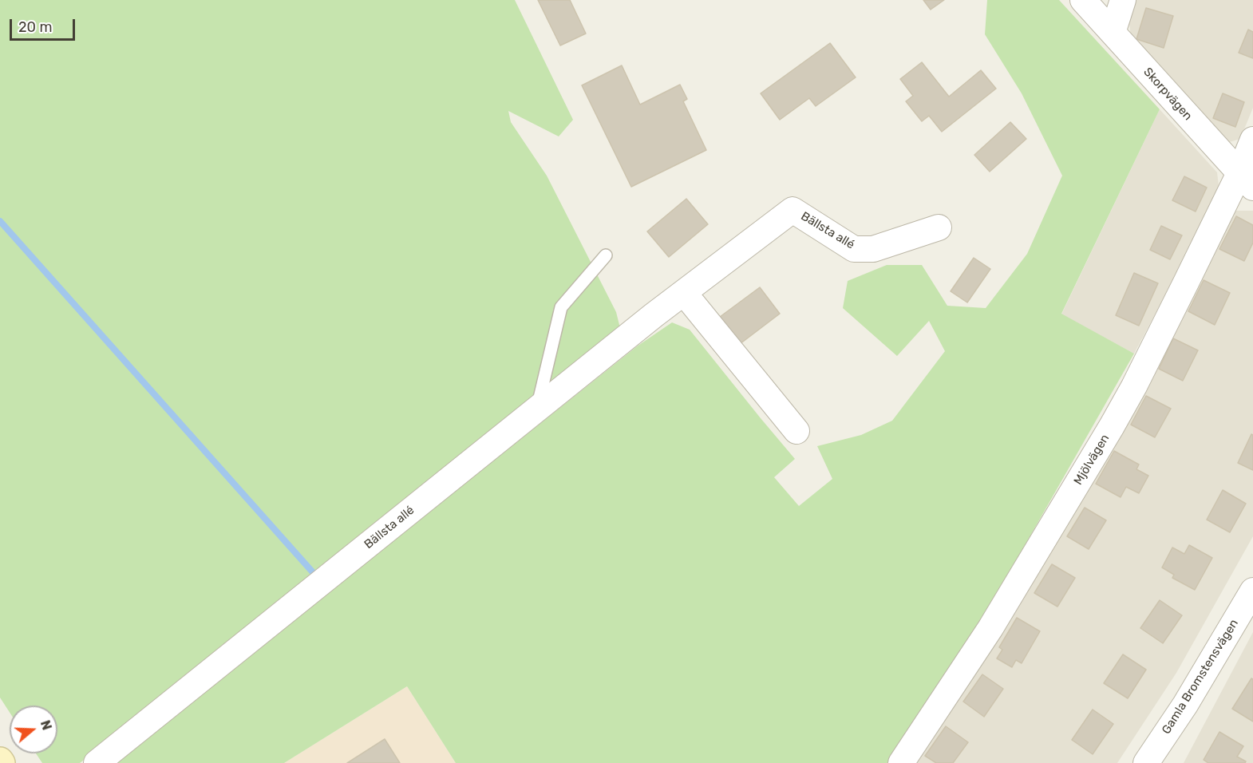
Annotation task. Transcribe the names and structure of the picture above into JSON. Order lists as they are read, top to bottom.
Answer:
{
  "streets": {
    "street": [
      "Skorpvägen",
      "Bällsta allé",
      "Mjölvägen",
      "Gamla Bromstensvägen"
    ]
  },
  "crossings": [
    ["Skorpvägen", "Mjölvägen"]
  ],
  "scale_bar": "20 m",
  "north": "right"
}
